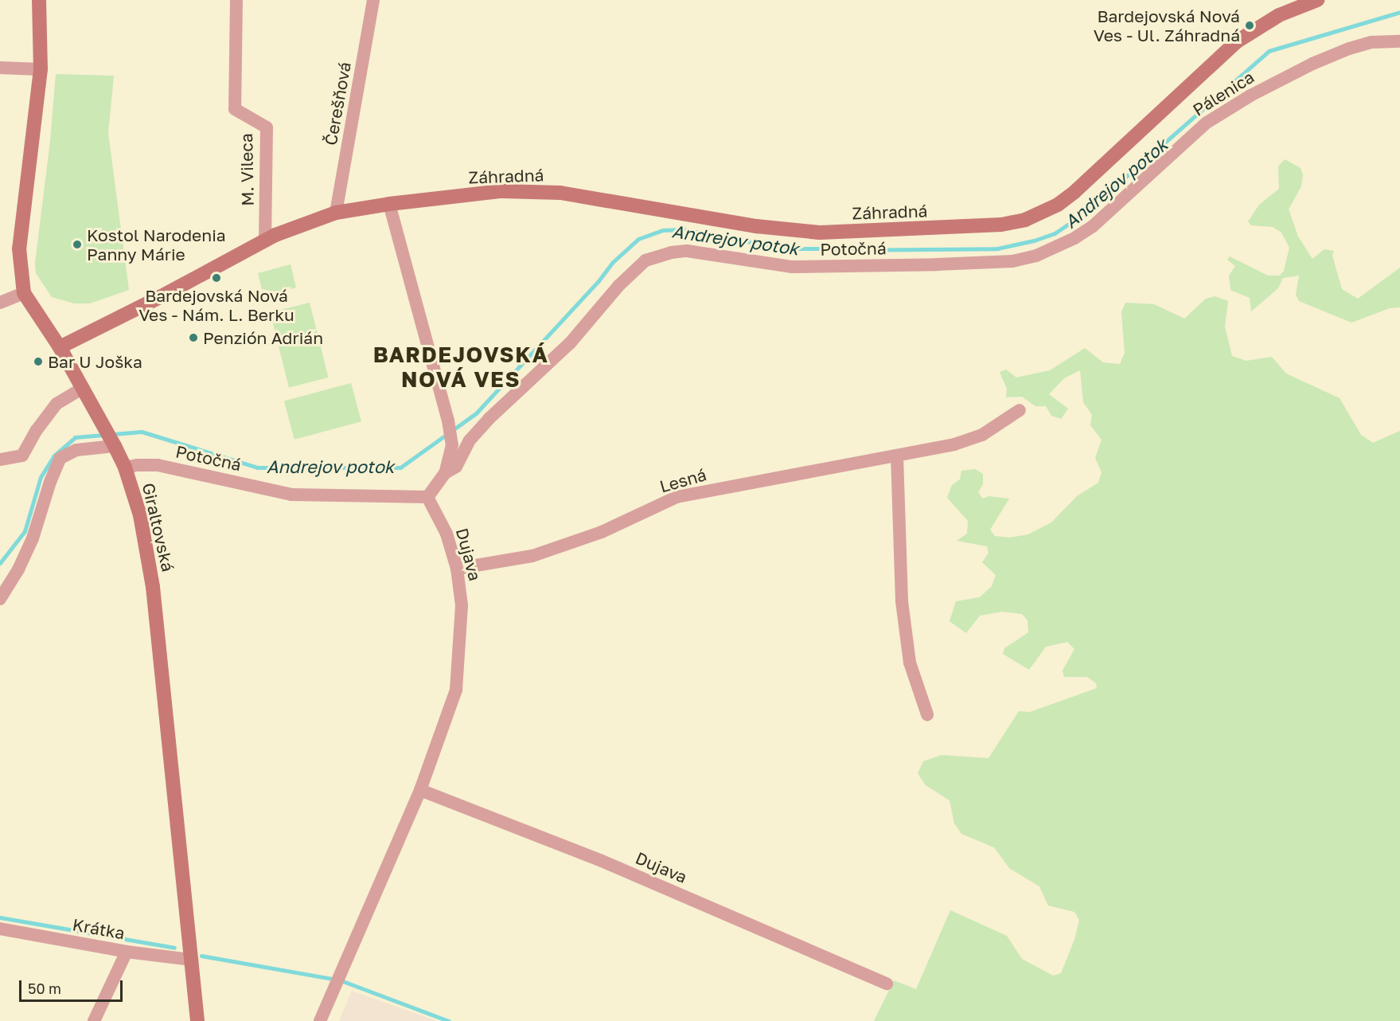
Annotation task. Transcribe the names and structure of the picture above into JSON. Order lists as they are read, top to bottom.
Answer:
{
  "streets": {
    "street": [
      "Pálenica",
      "Čerešňová",
      "M. Vileca",
      "Záhradná",
      "Potočná",
      "Lesná",
      "Giraltovská",
      "Dujava",
      "Krátka"
    ]
  },
  "crossings": [
    ["Pálenica", "Potočná"],
    ["Čerešňová", "Záhradná"],
    ["M. Vileca", "Záhradná"],
    ["Záhradná", "Giraltovská"],
    ["Potočná", "Giraltovská"],
    ["Potočná", "Dujava"],
    ["Lesná", "Dujava"],
    ["Giraltovská", "Krátka"]
  ],
  "districts": ["BARDEJOVSKÁ NOVÁ VES"],
  "water": ["Andrejov potok"],
  "places": [
    "Bardejovská Nová Ves - Ul. Záhradná",
    "Kostol Narodenia Panny Márie",
    "Bardejovská Nová Ves - Nám. L. Berku",
    "Penzión Adrián",
    "Bar U Joška"
  ],
  "scale_bar": "50 m"
}
